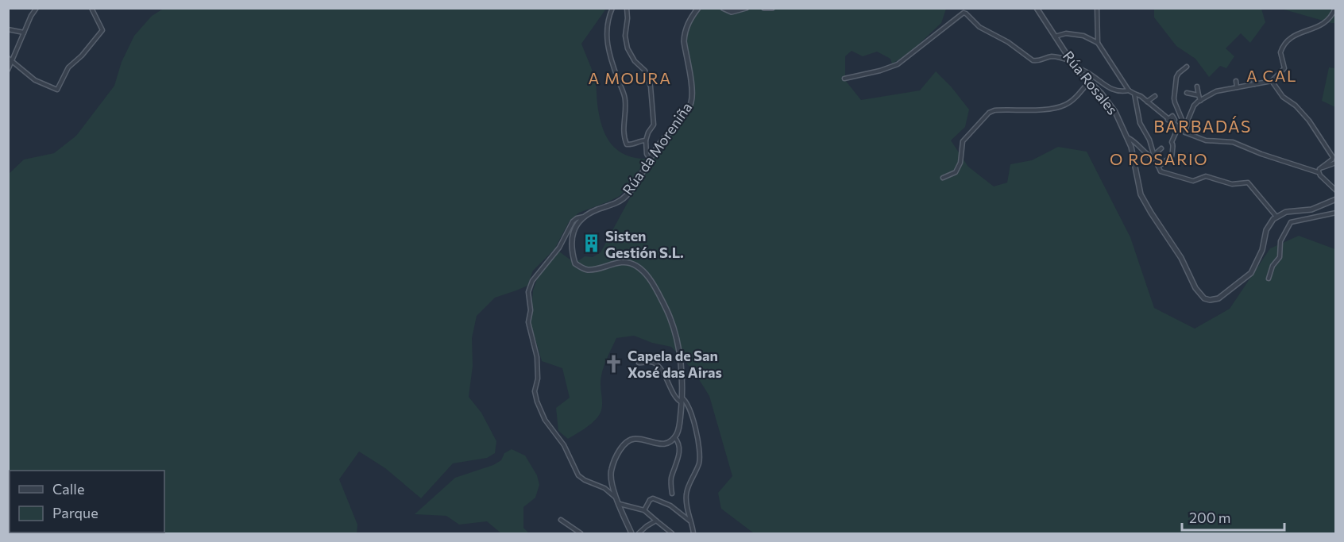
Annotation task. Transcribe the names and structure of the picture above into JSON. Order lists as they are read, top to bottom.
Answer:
{
  "streets": {
    "street": ["Rúa Rosales", "Rúa da Moreniña"]
  },
  "districts": [
    "A CAL",
    "A MOURA",
    "BARBADÁS",
    "O ROSARIO"
  ],
  "places": {
    "building": ["Sisten Gestión S.L."],
    "church": ["Capela de San Xosé das Airas"]
  },
  "legend": ["Calle", "Parque"],
  "scale_bar": "200 m"
}
